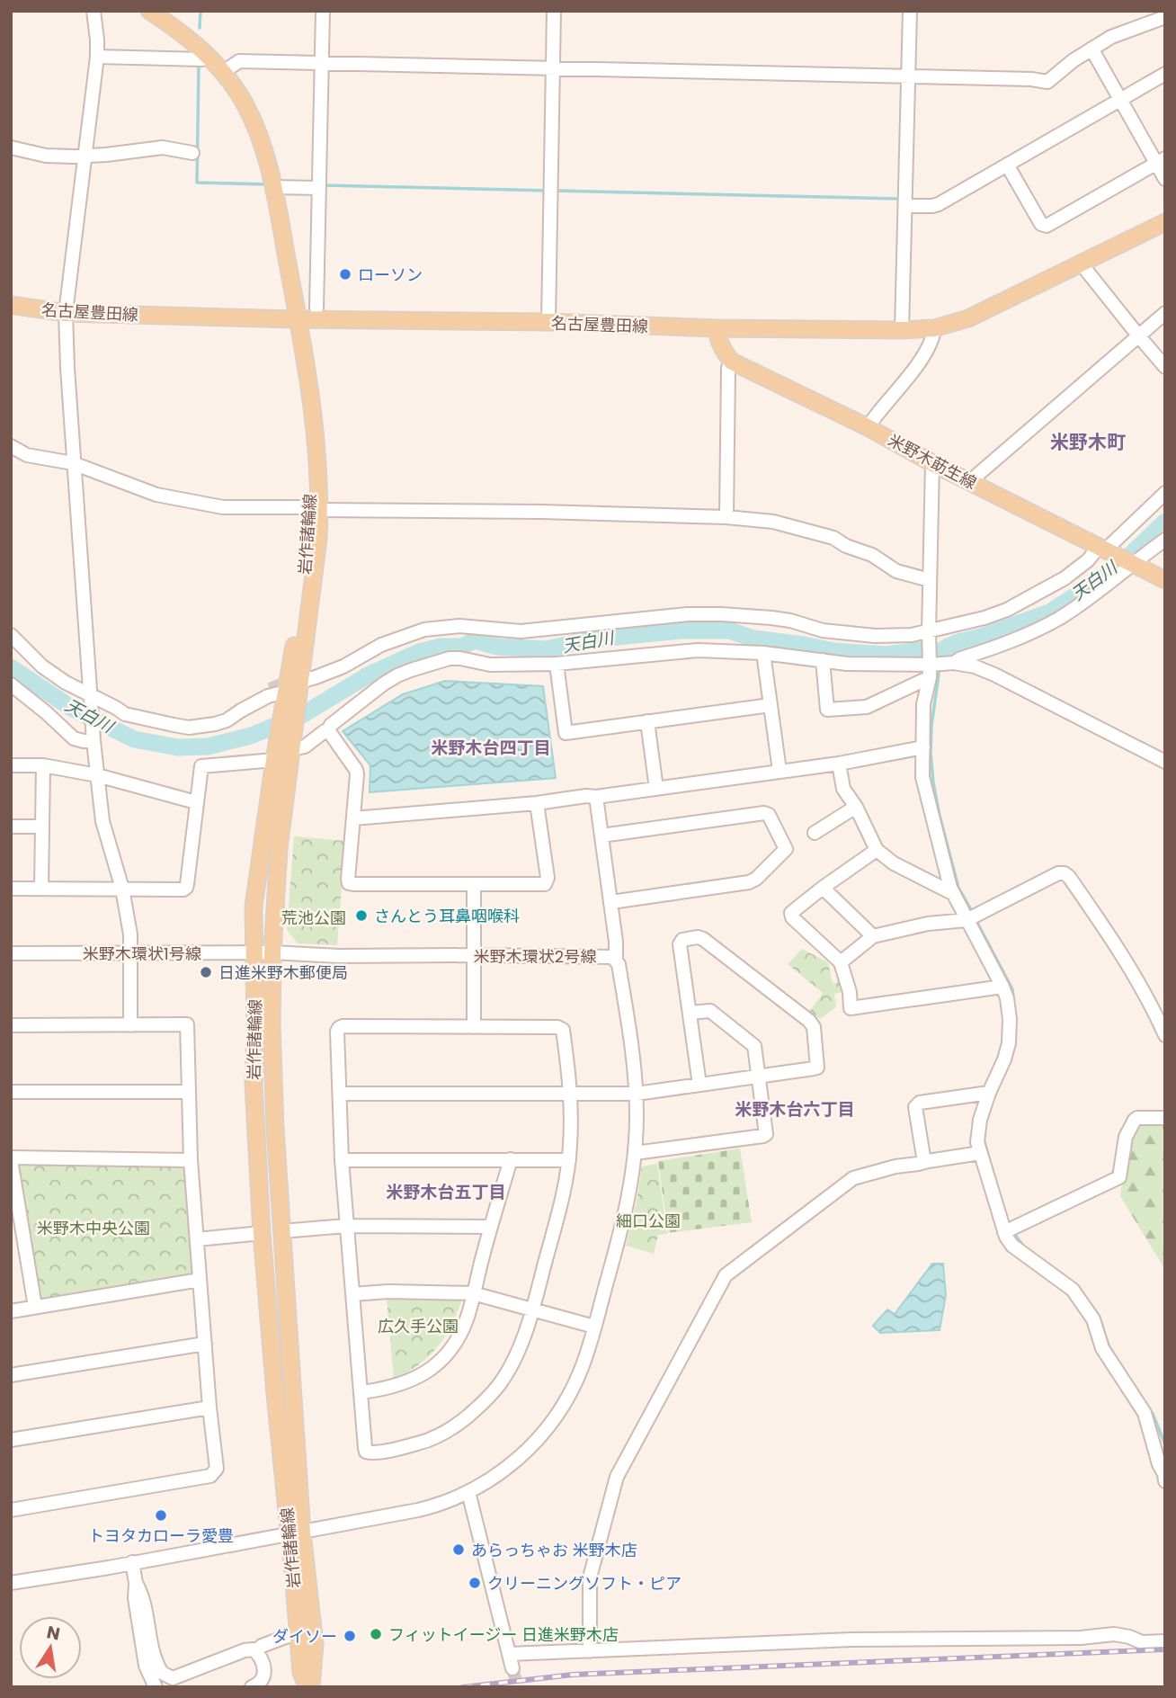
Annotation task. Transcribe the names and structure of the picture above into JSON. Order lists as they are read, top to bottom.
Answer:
{
  "streets": {
    "main road": ["名古屋豊田線", "米野木莇生線", "岩作諸輪線"],
    "street": ["米野木環状1号線", "米野木環状2号線"]
  },
  "crossings": [
    ["名古屋豊田線", "岩作諸輪線"],
    ["岩作諸輪線", "米野木環状1号線"],
    ["岩作諸輪線", "米野木環状2号線"],
    ["米野木環状1号線", "米野木環状2号線"]
  ],
  "districts": [
    "米野木町",
    "米野木台四丁目",
    "米野木台六丁目",
    "米野木台五丁目"
  ],
  "water": ["天白川"],
  "parks": [
    "荒池公園",
    "細口公園",
    "米野木中央公園",
    "広久手公園"
  ],
  "places": [
    "ローソン",
    "さんとう耳鼻咽喉科",
    "日進米野木郵便局",
    "トヨタカローラ愛豊",
    "あらっちゃお 米野木店",
    "クリーニングソフト・ピア",
    "フィットイージー 日進米野木店",
    "ダイソー"
  ],
  "north": "top"
}
